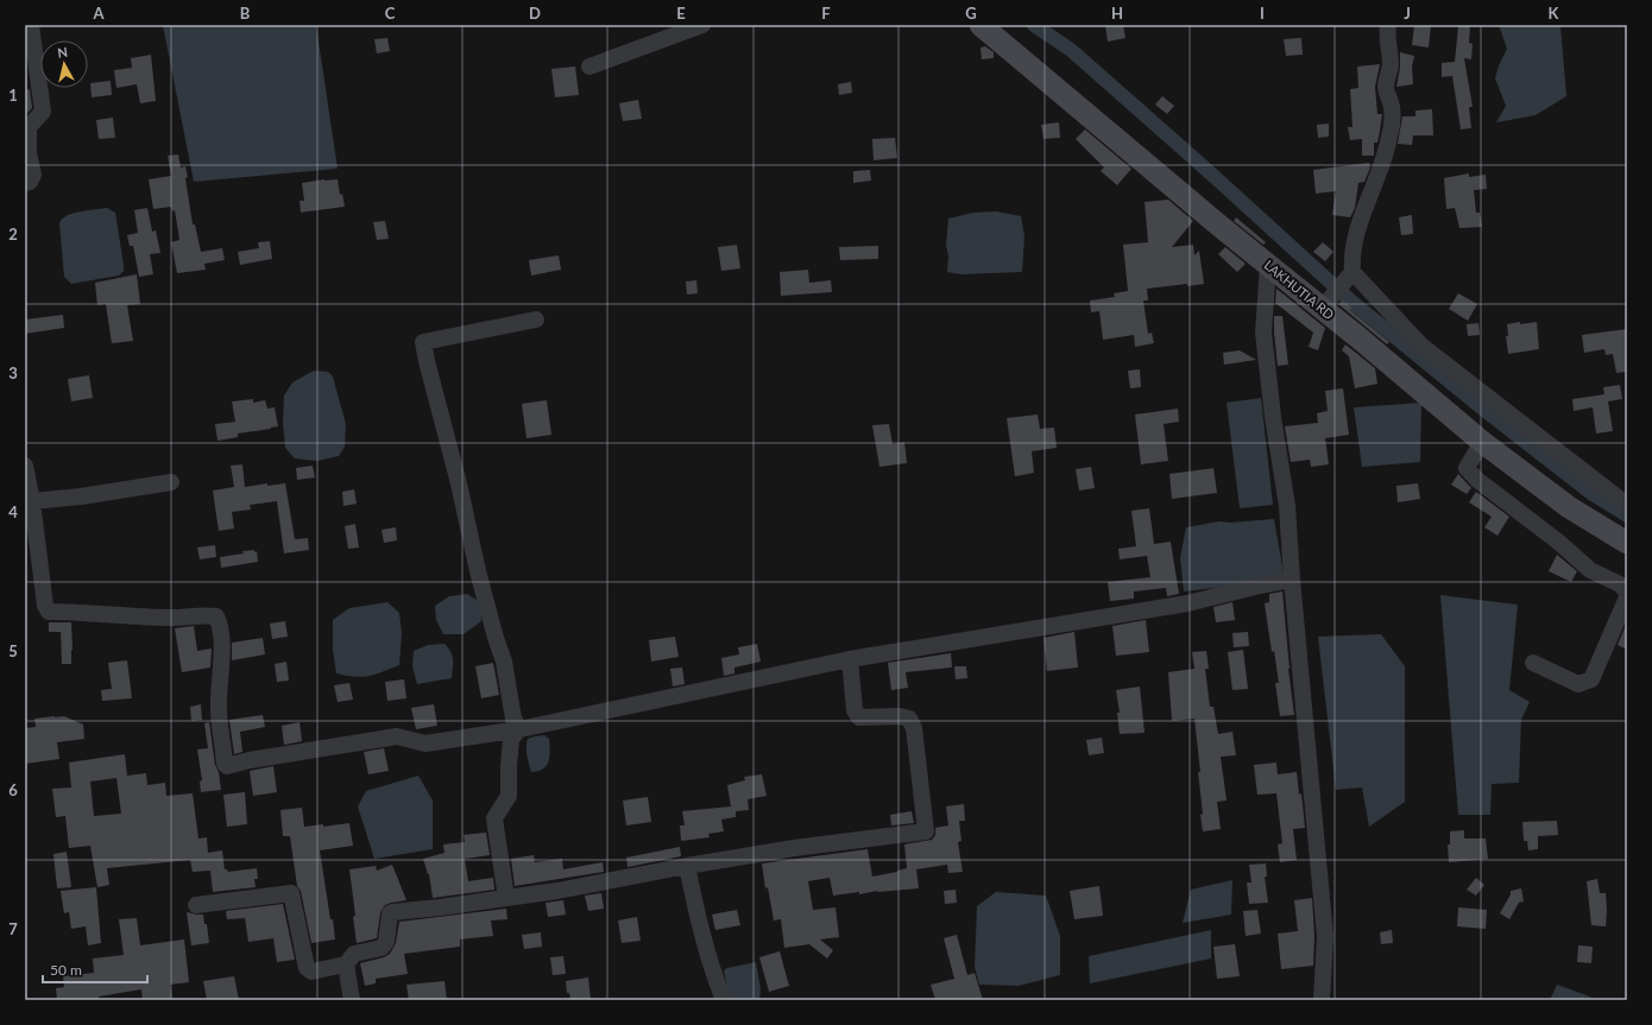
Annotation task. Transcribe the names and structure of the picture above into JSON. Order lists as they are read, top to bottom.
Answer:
{
  "streets": {
    "street": ["LAKHUTIA RD"]
  },
  "scale_bar": "50 m",
  "north": "top",
  "grid": {
    "columns": [
      "A",
      "B",
      "C",
      "D",
      "E",
      "F",
      "G",
      "H",
      "I",
      "J",
      "K"
    ],
    "rows": [
      "1",
      "2",
      "3",
      "4",
      "5",
      "6",
      "7"
    ]
  }
}
